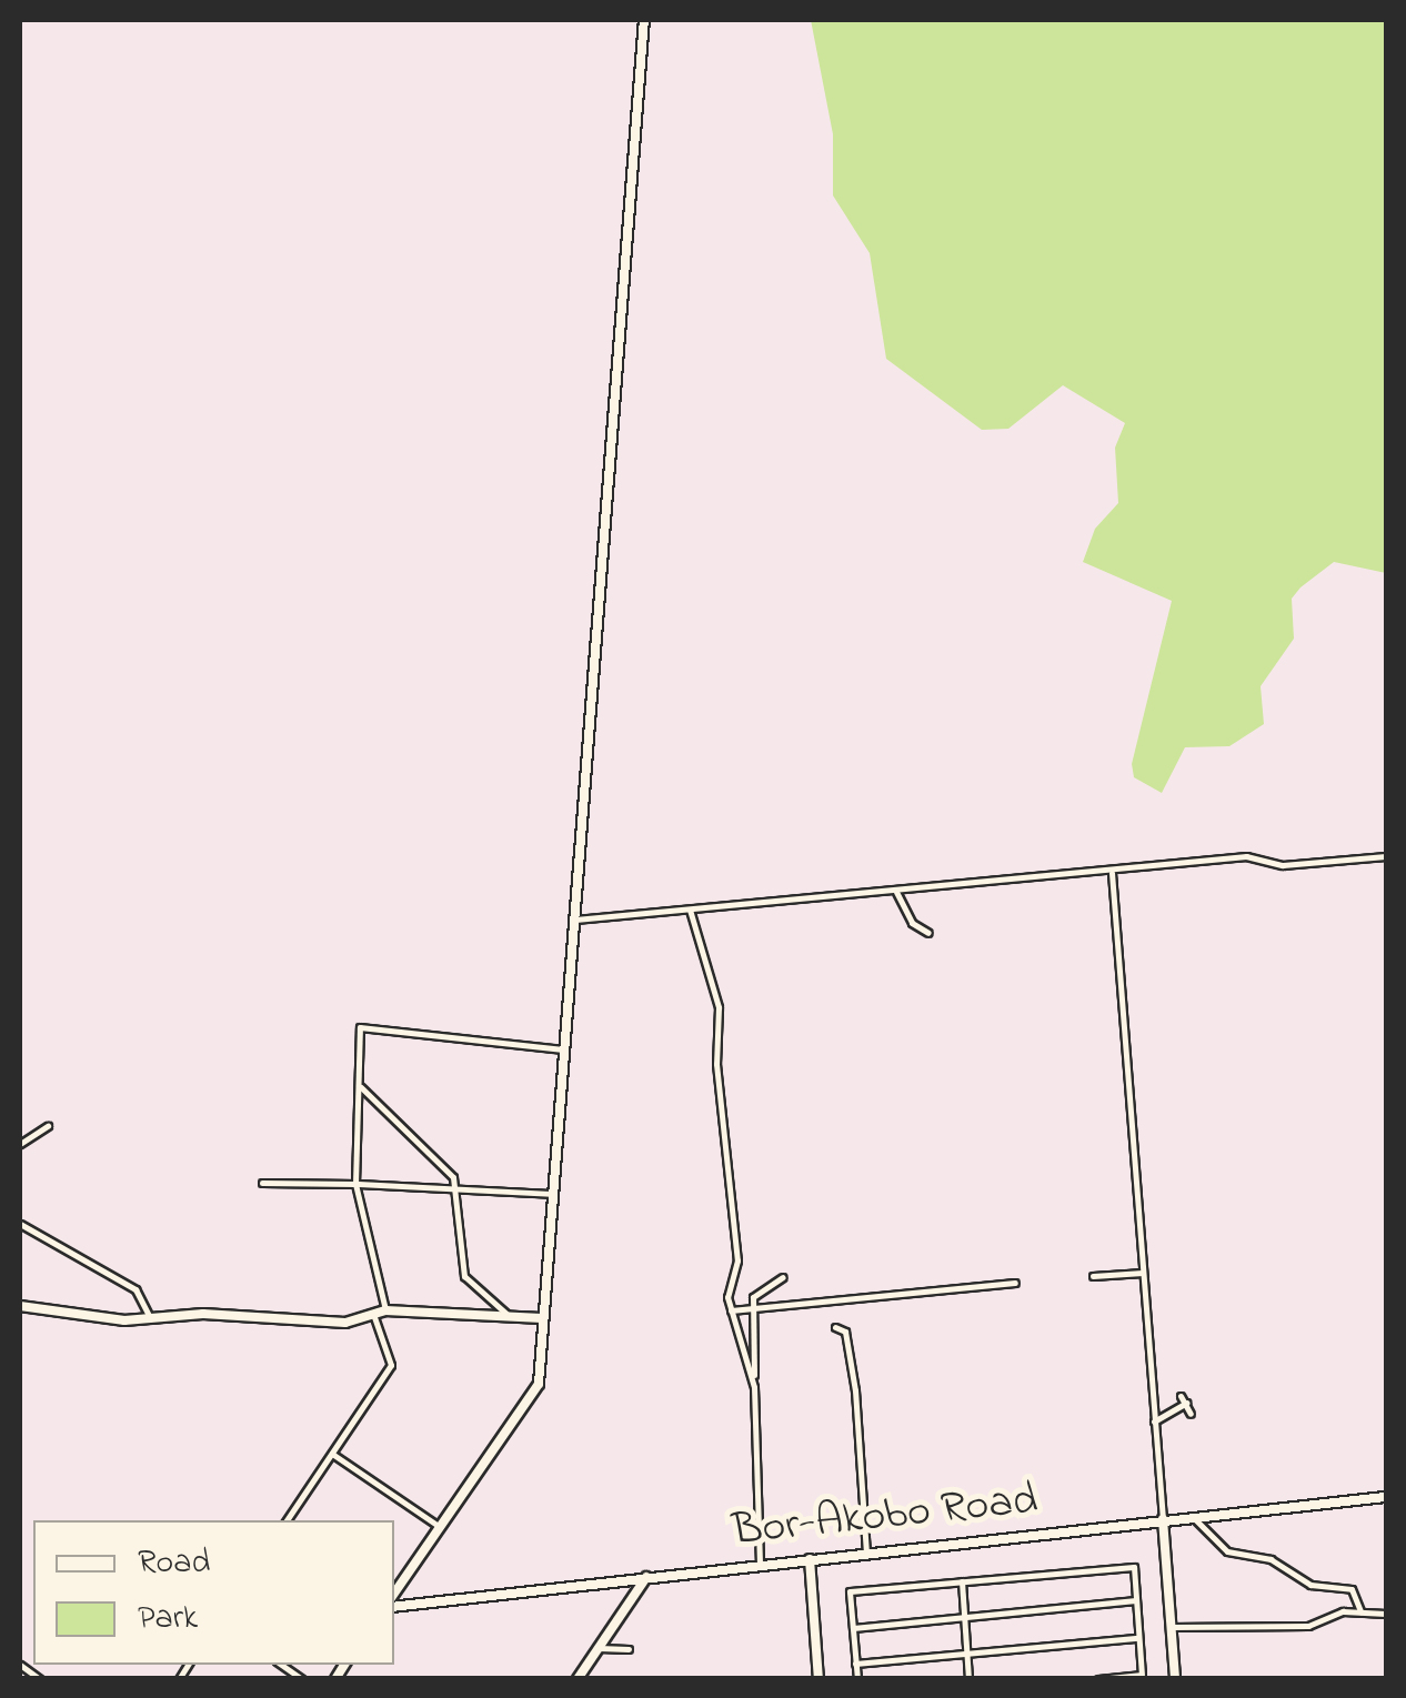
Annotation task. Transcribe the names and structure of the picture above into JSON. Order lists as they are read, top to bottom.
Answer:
{
  "streets": {
    "street": ["Bor-Akobo Road"]
  },
  "legend": ["Road", "Park"]
}
